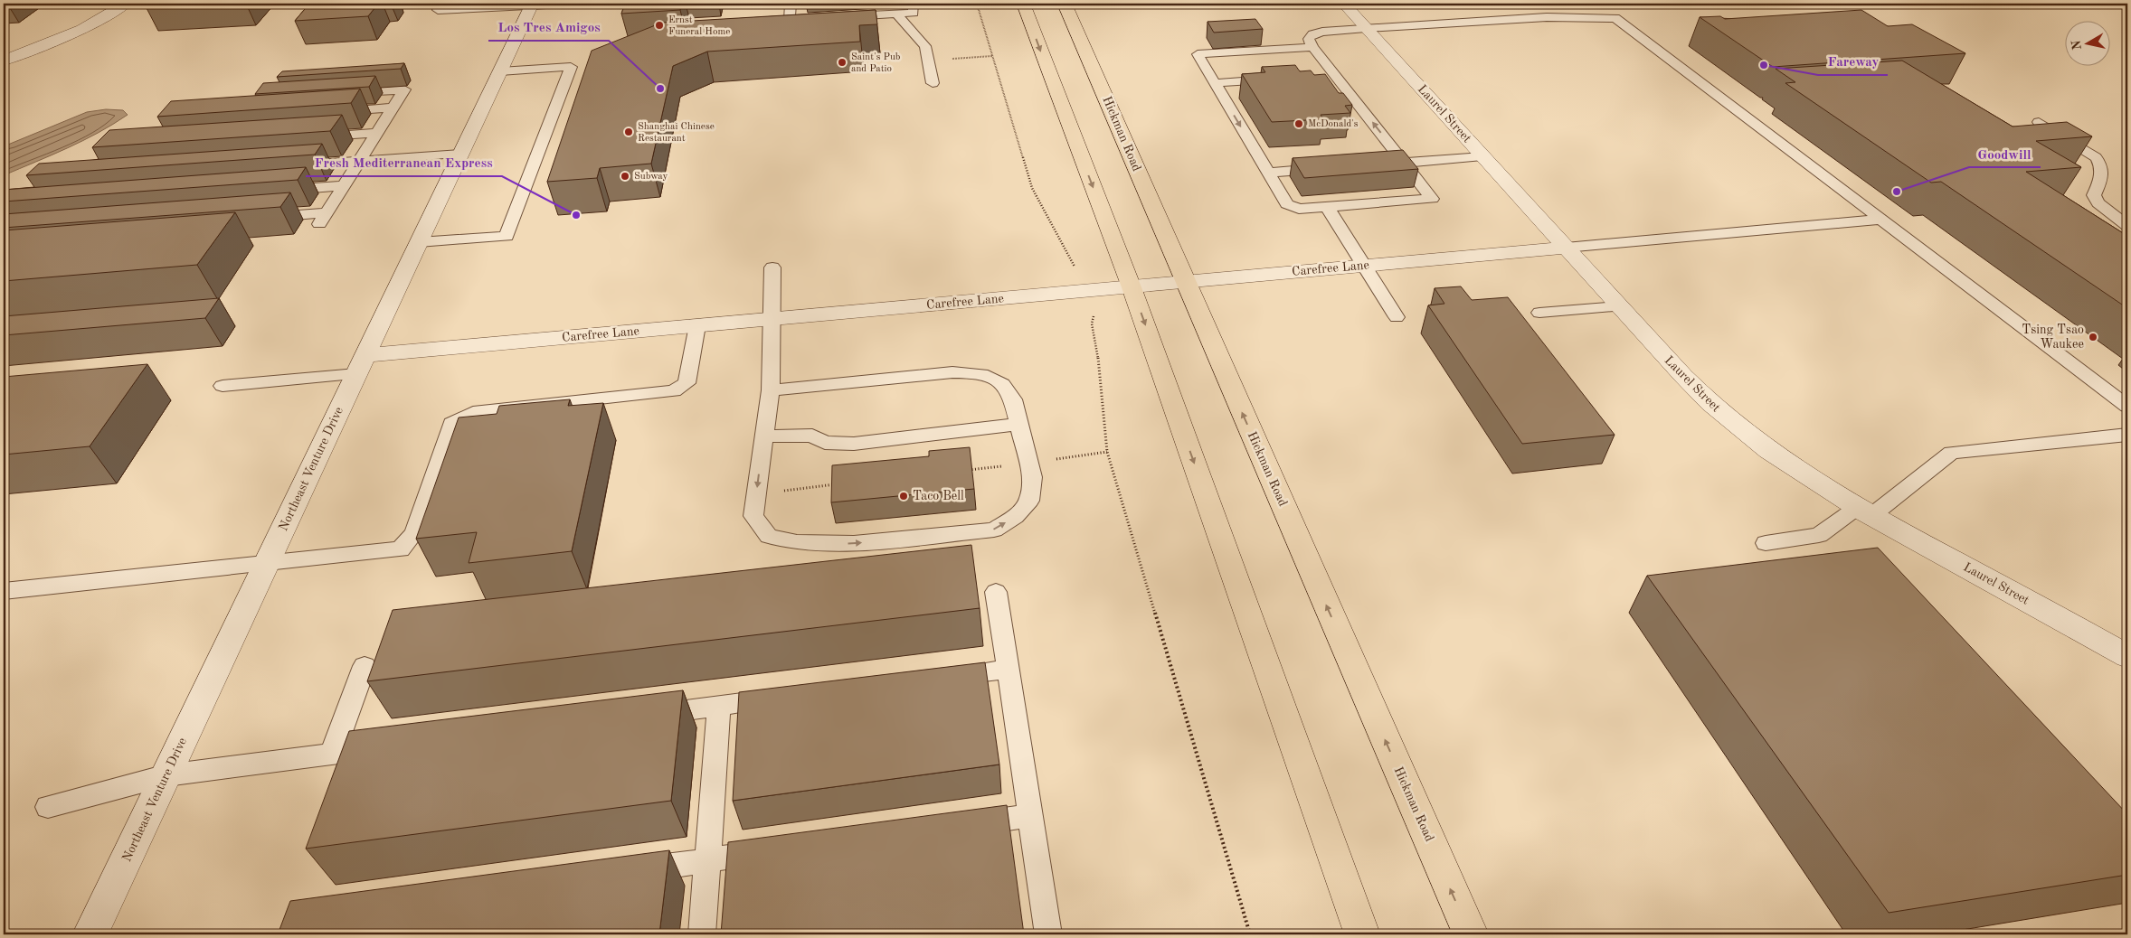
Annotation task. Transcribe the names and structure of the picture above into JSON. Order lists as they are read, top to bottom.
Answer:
{
  "streets": {
    "highway": ["Hickman Road"],
    "street": ["Laurel Street", "Carefree Lane", "Northeast Venture Drive"]
  },
  "crossings": [
    ["Laurel Street", "Carefree Lane"],
    ["Hickman Road", "Carefree Lane"],
    ["Carefree Lane", "Northeast Venture Drive"]
  ],
  "places": [
    "Ernst Funeral Home",
    "Saint's Pub and Patio",
    "Fareway",
    "Los Tres Amigos",
    "McDonald's",
    "Shanghai Chinese Restaurant",
    "Subway",
    "Goodwill",
    "Fresh Mediterranean Express",
    "Tsing Tsao Waukee",
    "Taco Bell"
  ],
  "north": "left"
}
